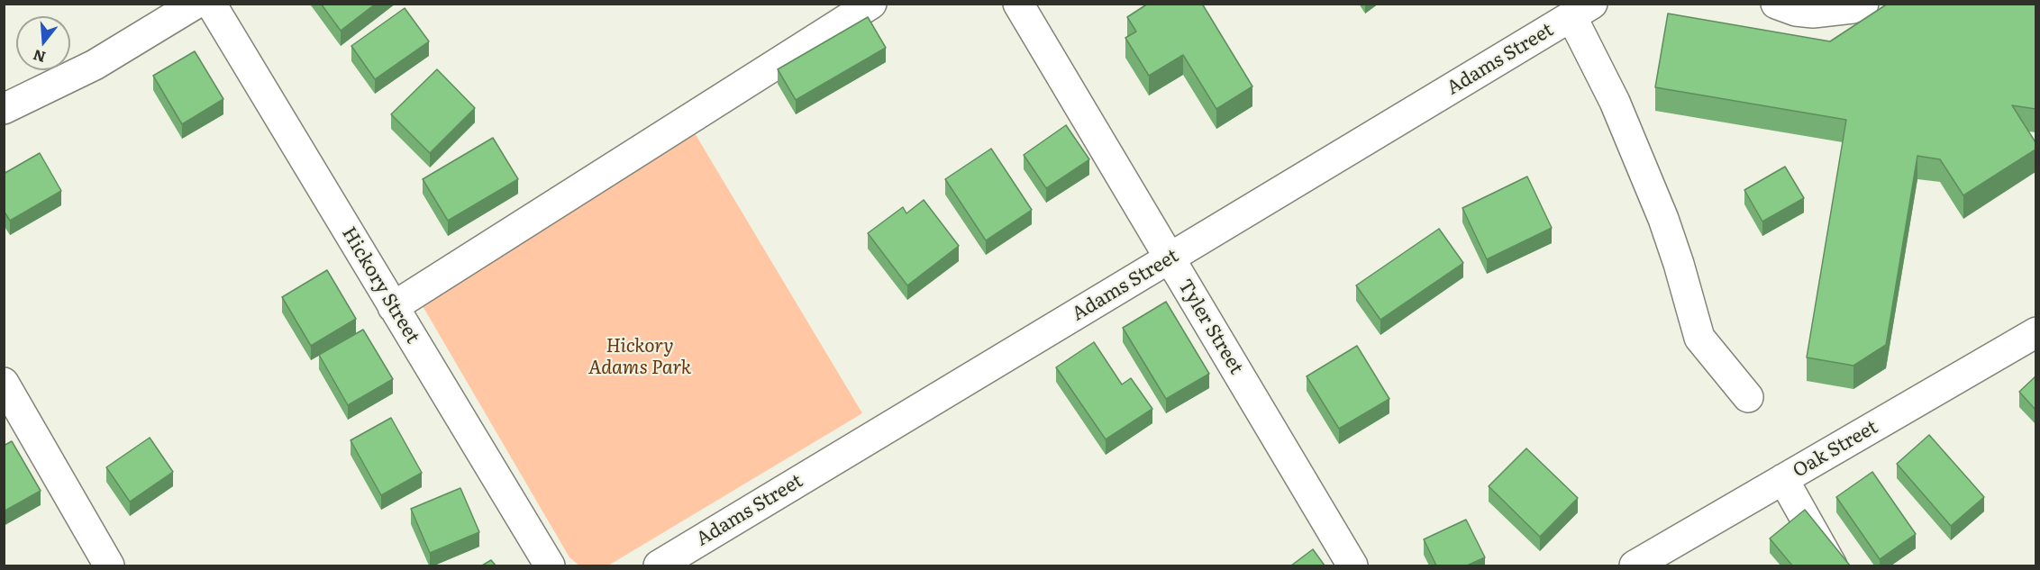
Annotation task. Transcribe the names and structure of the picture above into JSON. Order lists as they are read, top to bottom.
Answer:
{
  "streets": {
    "street": [
      "Adams Street",
      "Hickory Street",
      "Tyler Street",
      "Oak Street"
    ]
  },
  "crossings": [
    ["Adams Street", "Tyler Street"]
  ],
  "parks": ["Hickory Adams Park"],
  "north": "bottom"
}
